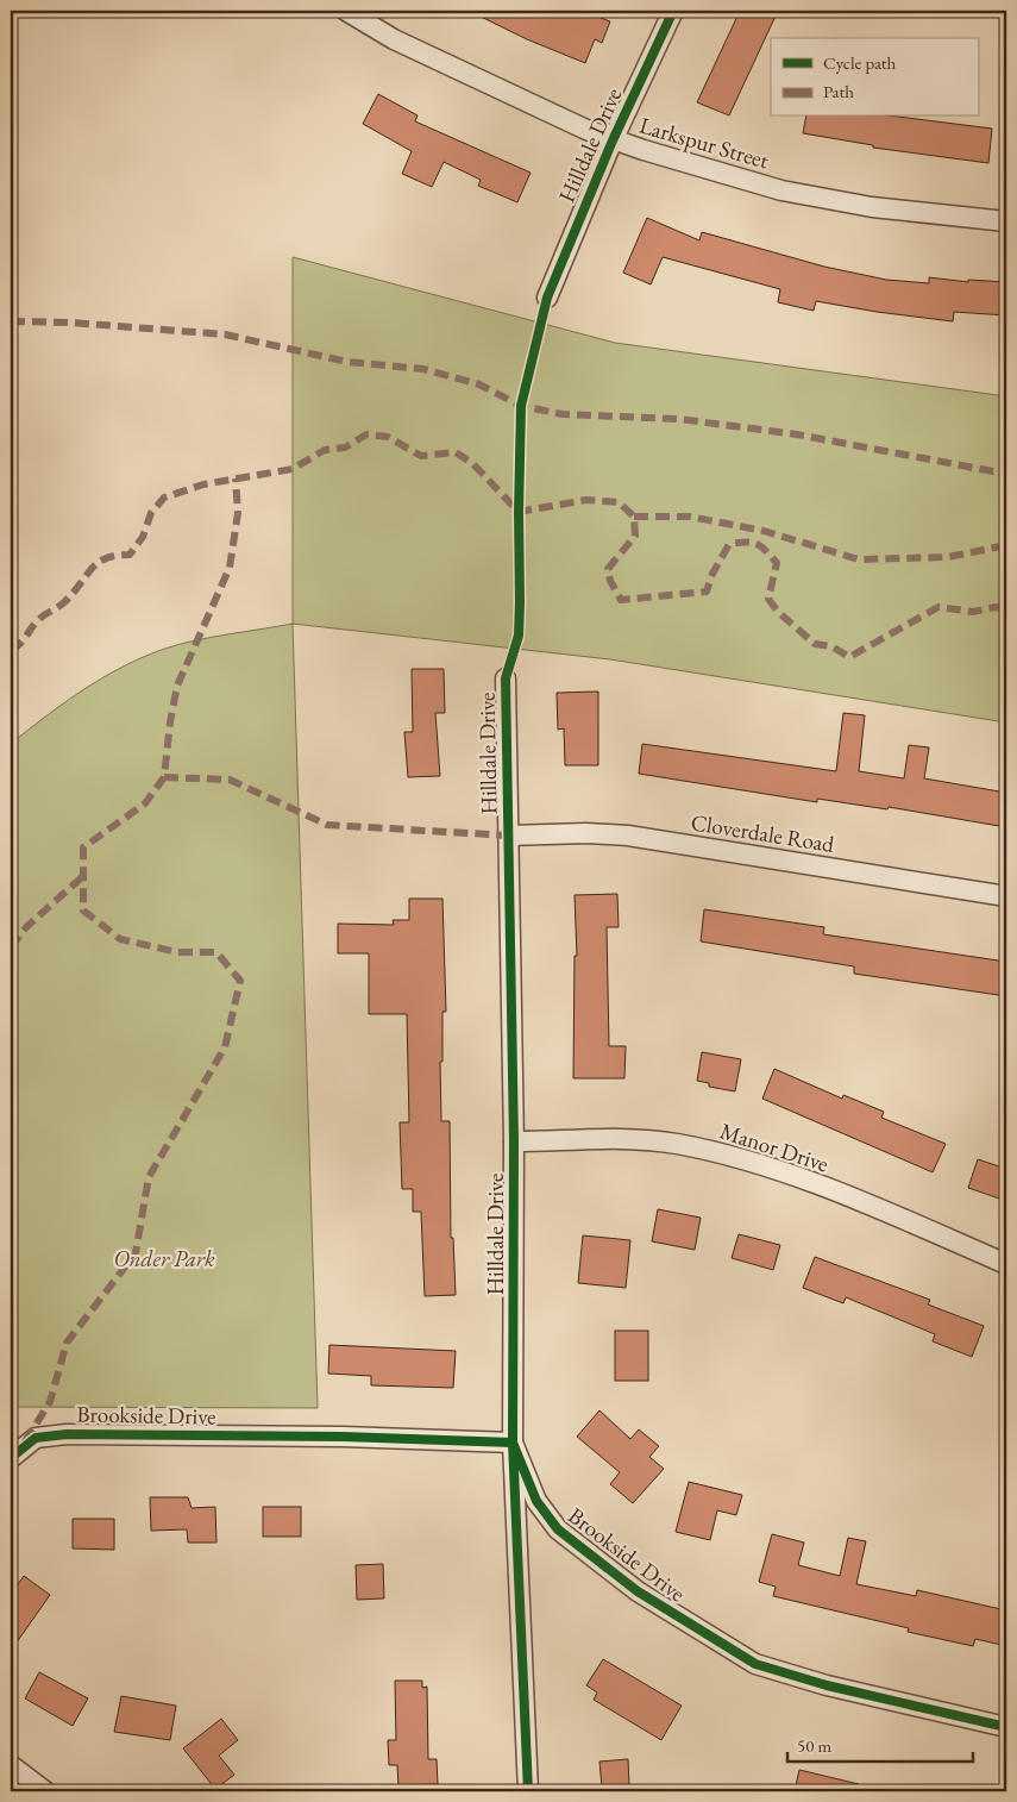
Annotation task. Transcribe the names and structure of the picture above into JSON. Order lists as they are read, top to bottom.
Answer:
{
  "streets": {
    "street": [
      "Larkspur Street",
      "Hilldale Drive",
      "Cloverdale Road",
      "Manor Drive",
      "Brookside Drive"
    ]
  },
  "crossings": [
    ["Larkspur Street", "Hilldale Drive"],
    ["Hilldale Drive", "Cloverdale Road"],
    ["Hilldale Drive", "Manor Drive"],
    ["Hilldale Drive", "Brookside Drive"]
  ],
  "parks": ["Onder Park"],
  "legend": ["Cycle path", "Path"],
  "scale_bar": "50 m"
}
